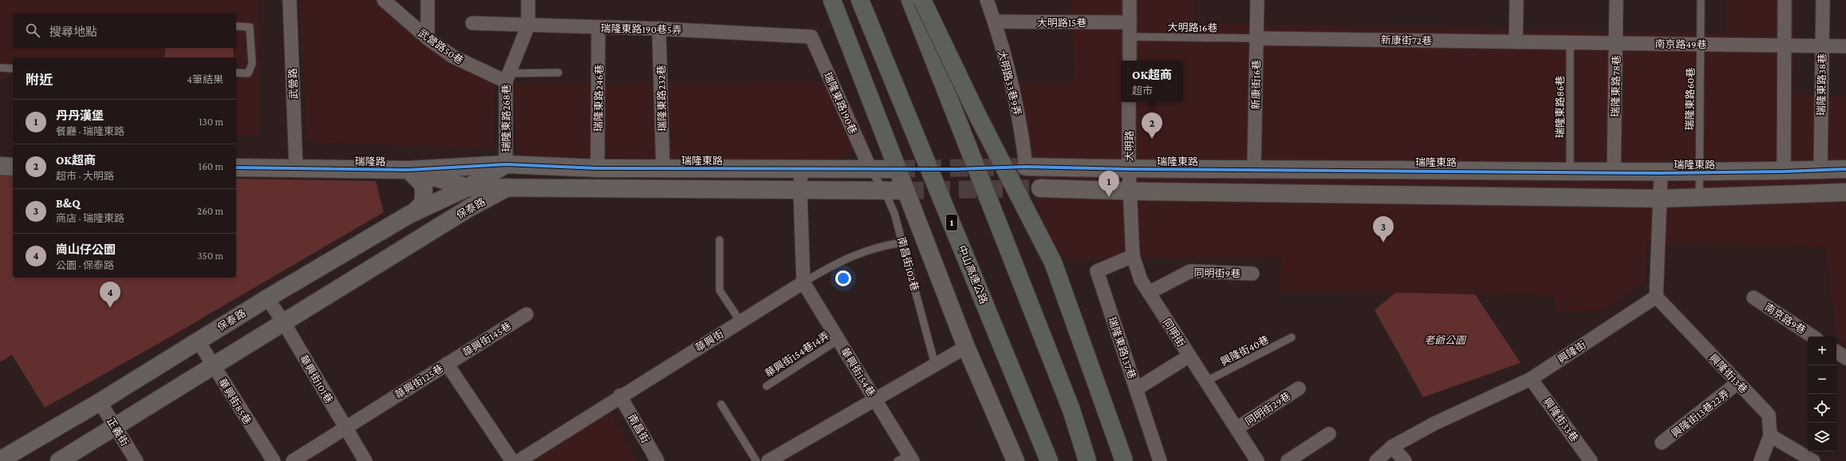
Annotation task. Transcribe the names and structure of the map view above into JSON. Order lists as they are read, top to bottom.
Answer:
{
  "streets": {
    "highway": ["1", "中山高速公路"],
    "street": [
      "大明路15巷",
      "瑞隆東路190巷5弄",
      "新康街72巷",
      "南京路49巷",
      "武營路50巷",
      "大明路33巷9弄",
      "武營路",
      "新康街16巷",
      "瑞隆東路38巷",
      "瑞隆東路78巷",
      "瑞隆東路246巷",
      "瑞隆東路232巷",
      "瑞隆東路190巷",
      "瑞隆東路268巷",
      "大明路",
      "瑞隆東路",
      "瑞隆路",
      "保泰路",
      "同明街9巷",
      "南京路9巷",
      "同明街",
      "華興街145巷",
      "華興街",
      "瑞隆東路137巷",
      "興隆街",
      "華興街154巷",
      "興隆街13巷",
      "華興街101巷",
      "華興街125巷",
      "華興街85巷",
      "同明街29巷",
      "興隆街13巷22弄",
      "興隆街33巷",
      "南昌街",
      "正義街"
    ],
    "lane": [
      "大明路16巷",
      "瑞隆東路60巷",
      "瑞隆東路86巷",
      "南昌街102巷",
      "興隆街40巷",
      "華興街154巷14弄"
    ]
  },
  "crossings": [
    ["大明路15巷", "大明路33巷9弄"],
    ["大明路16巷", "新康街72巷"],
    ["大明路16巷", "新康街16巷"],
    ["瑞隆東路190巷5弄", "瑞隆東路246巷"],
    ["瑞隆東路190巷5弄", "瑞隆東路232巷"],
    ["瑞隆東路190巷5弄", "瑞隆東路190巷"],
    ["瑞隆東路190巷5弄", "瑞隆東路268巷"],
    ["新康街72巷", "南京路49巷"],
    ["新康街72巷", "新康街16巷"],
    ["南京路49巷", "瑞隆東路38巷"],
    ["南京路49巷", "瑞隆東路78巷"],
    ["南京路49巷", "瑞隆東路60巷"],
    ["南京路49巷", "瑞隆東路86巷"],
    ["武營路50巷", "瑞隆東路268巷"],
    ["大明路33巷9弄", "瑞隆東路"],
    ["武營路", "瑞隆路"],
    ["新康街16巷", "瑞隆東路"],
    ["瑞隆東路38巷", "瑞隆東路"],
    ["瑞隆東路78巷", "瑞隆東路"],
    ["瑞隆東路246巷", "瑞隆東路"],
    ["瑞隆東路232巷", "瑞隆東路"],
    ["瑞隆東路60巷", "瑞隆東路"],
    ["瑞隆東路190巷", "瑞隆東路"],
    ["瑞隆東路190巷", "南昌街102巷"],
    ["瑞隆東路86巷", "瑞隆東路"],
    ["瑞隆東路268巷", "瑞隆東路"],
    ["瑞隆東路268巷", "瑞隆路"],
    ["大明路", "瑞隆東路"],
    ["大明路", "同明街"],
    ["瑞隆東路", "瑞隆路"],
    ["瑞隆東路", "南昌街102巷"],
    ["瑞隆路", "保泰路"],
    ["保泰路", "華興街101巷"],
    ["保泰路", "華興街85巷"],
    ["保泰路", "正義街"],
    ["同明街9巷", "同明街"],
    ["同明街", "瑞隆東路137巷"],
    ["同明街", "興隆街40巷"],
    ["同明街", "同明街29巷"],
    ["華興街145巷", "華興街125巷"],
    ["華興街", "華興街154巷"],
    ["華興街", "南昌街"],
    ["興隆街", "興隆街13巷"],
    ["興隆街", "興隆街33巷"],
    ["華興街154巷14弄", "華興街154巷"],
    ["興隆街13巷", "興隆街13巷22弄"],
    ["華興街101巷", "華興街125巷"]
  ],
  "parks": ["老爺公園"],
  "page": {
    "search": "搜尋地點",
    "heading": ["附近", "4筆結果"],
    "popup": ["OK超商", "超市"],
    "list": [
      {
        "mark": "1",
        "name": "丹丹漢堡",
        "note": "餐廳 · 瑞隆東路",
        "value": "130 m"
      },
      {
        "mark": "2",
        "name": "OK超商",
        "note": "超市 · 大明路",
        "value": "160 m"
      },
      {
        "mark": "3",
        "name": "B&Q",
        "note": "商店 · 瑞隆東路",
        "value": "260 m"
      },
      {
        "mark": "4",
        "name": "崗山仔公園",
        "note": "公園 · 保泰路",
        "value": "350 m"
      }
    ],
    "pins": [
      "2",
      "1",
      "3",
      "4"
    ],
    "map_buttons": ["+", "−"]
  }
}
